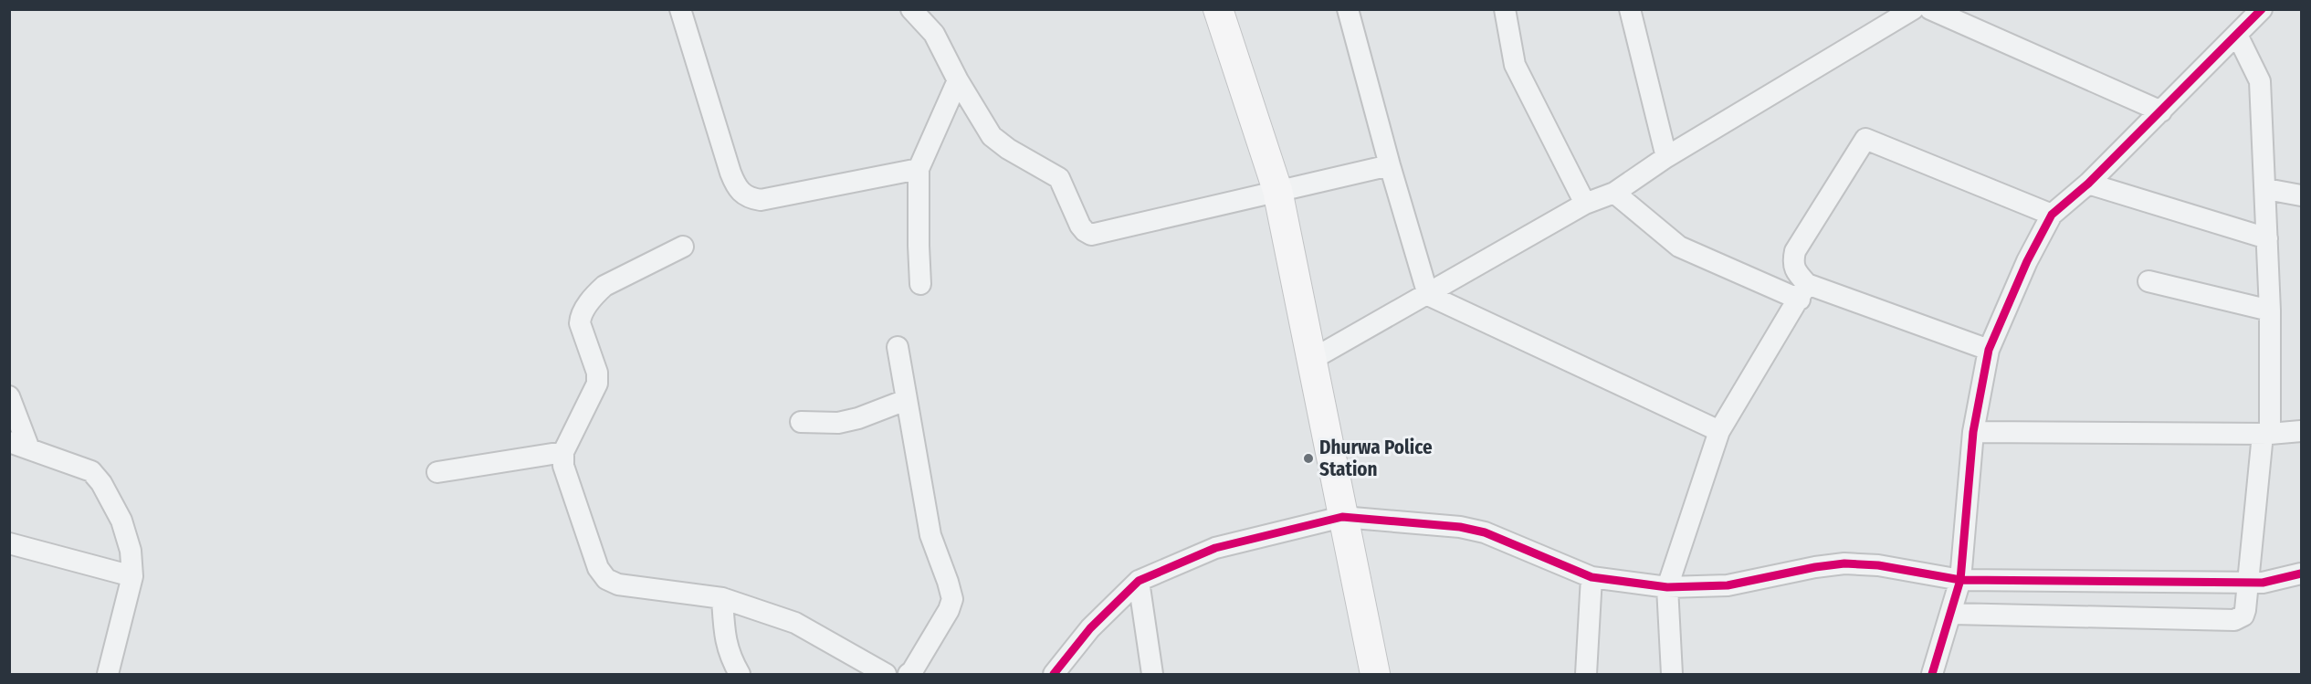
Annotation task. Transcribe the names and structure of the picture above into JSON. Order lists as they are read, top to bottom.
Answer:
{
  "places": ["Dhurwa Police Station"]
}
